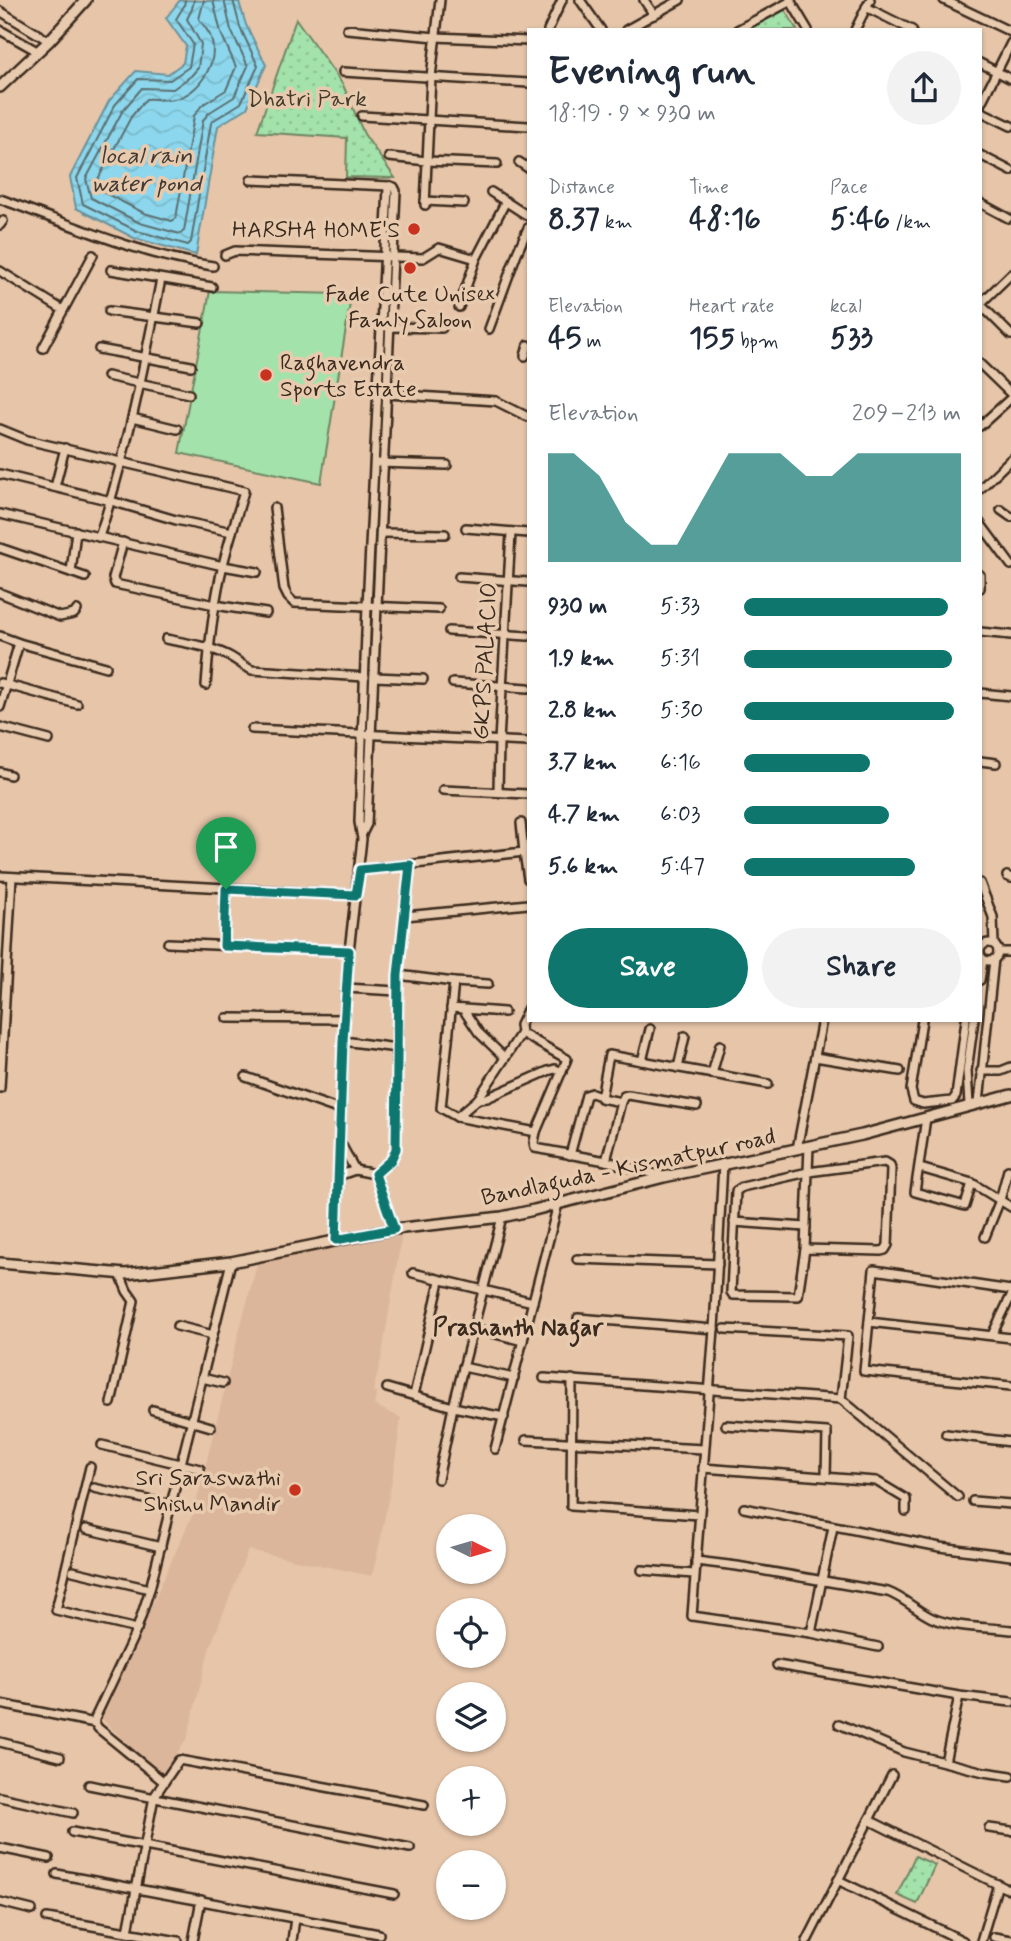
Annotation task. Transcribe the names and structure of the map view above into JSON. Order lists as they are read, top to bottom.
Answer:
{
  "streets": {
    "street": ["GKPS PALACIO", "Bandlaguda - Kismatpur road"]
  },
  "districts": ["Prashanth Nagar"],
  "water": ["local rain water pond"],
  "parks": ["Dhatri Park"],
  "places": [
    "HARSHA HOME'S",
    "Fade Cute Unisex Famly Saloon",
    "Raghavendra Sports Estate",
    "Sri Saraswathi Shishu Mandir"
  ],
  "north": "right",
  "page": {
    "heading": ["Evening run", "18:19 · 9 × 930 m"],
    "stats": [
      ["Distance", "8.37 km"],
      ["Time", "48:16"],
      ["Pace", "5:46 /km"],
      ["Elevation", "45 m"],
      ["Heart rate", "155 bpm"],
      ["kcal", "533"]
    ],
    "chart": ["Elevation", "209–213 m"],
    "list": [
      {
        "name": "930 m",
        "note": "5:33"
      },
      {
        "name": "1.9 km",
        "note": "5:31"
      },
      {
        "name": "2.8 km",
        "note": "5:30"
      },
      {
        "name": "3.7 km",
        "note": "6:16"
      },
      {
        "name": "4.7 km",
        "note": "6:03"
      },
      {
        "name": "5.6 km",
        "note": "5:47"
      }
    ],
    "buttons": ["Save", "Share"],
    "map_buttons": ["+", "−"]
  }
}
